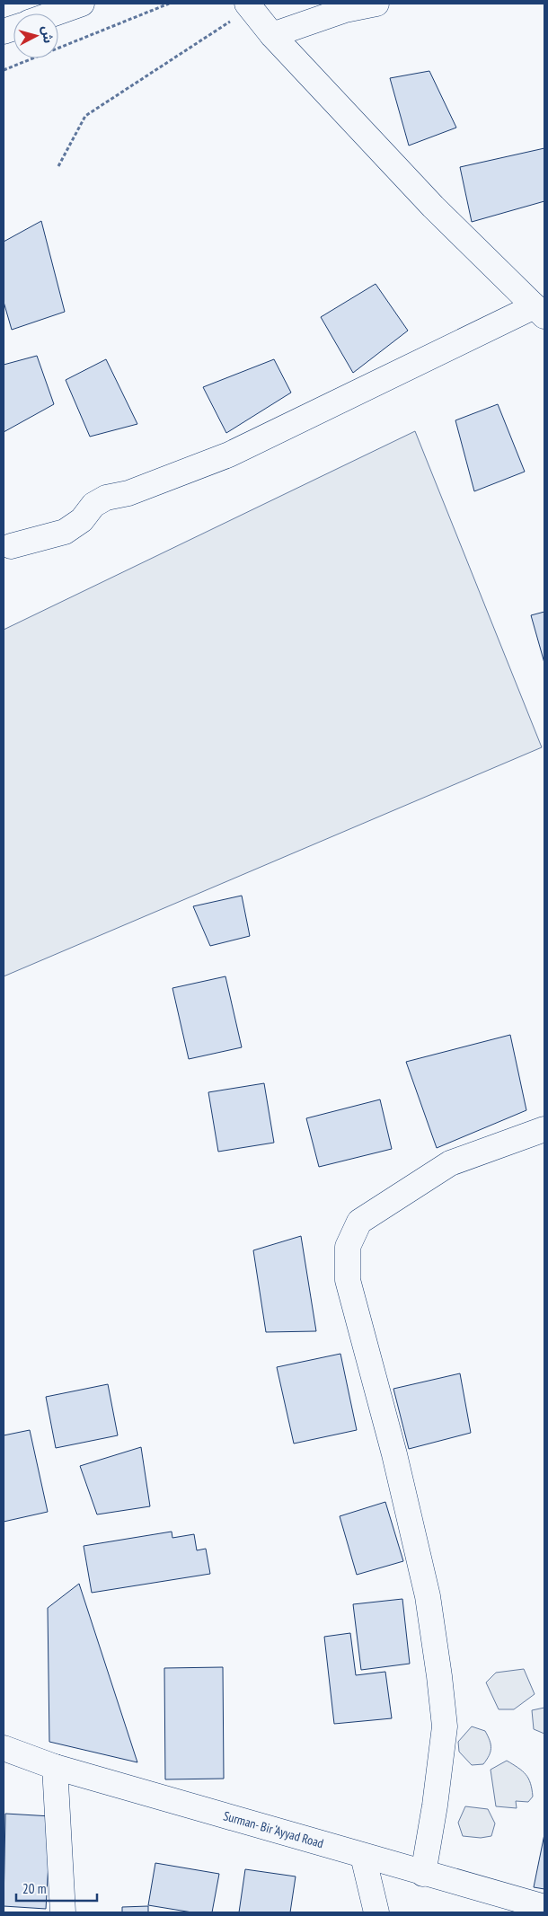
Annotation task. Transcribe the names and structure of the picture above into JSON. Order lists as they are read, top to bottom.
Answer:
{
  "streets": {
    "main road": ["Surman- Bir ‘Ayyad Road"]
  },
  "scale_bar": "20 m",
  "north": "right"
}
